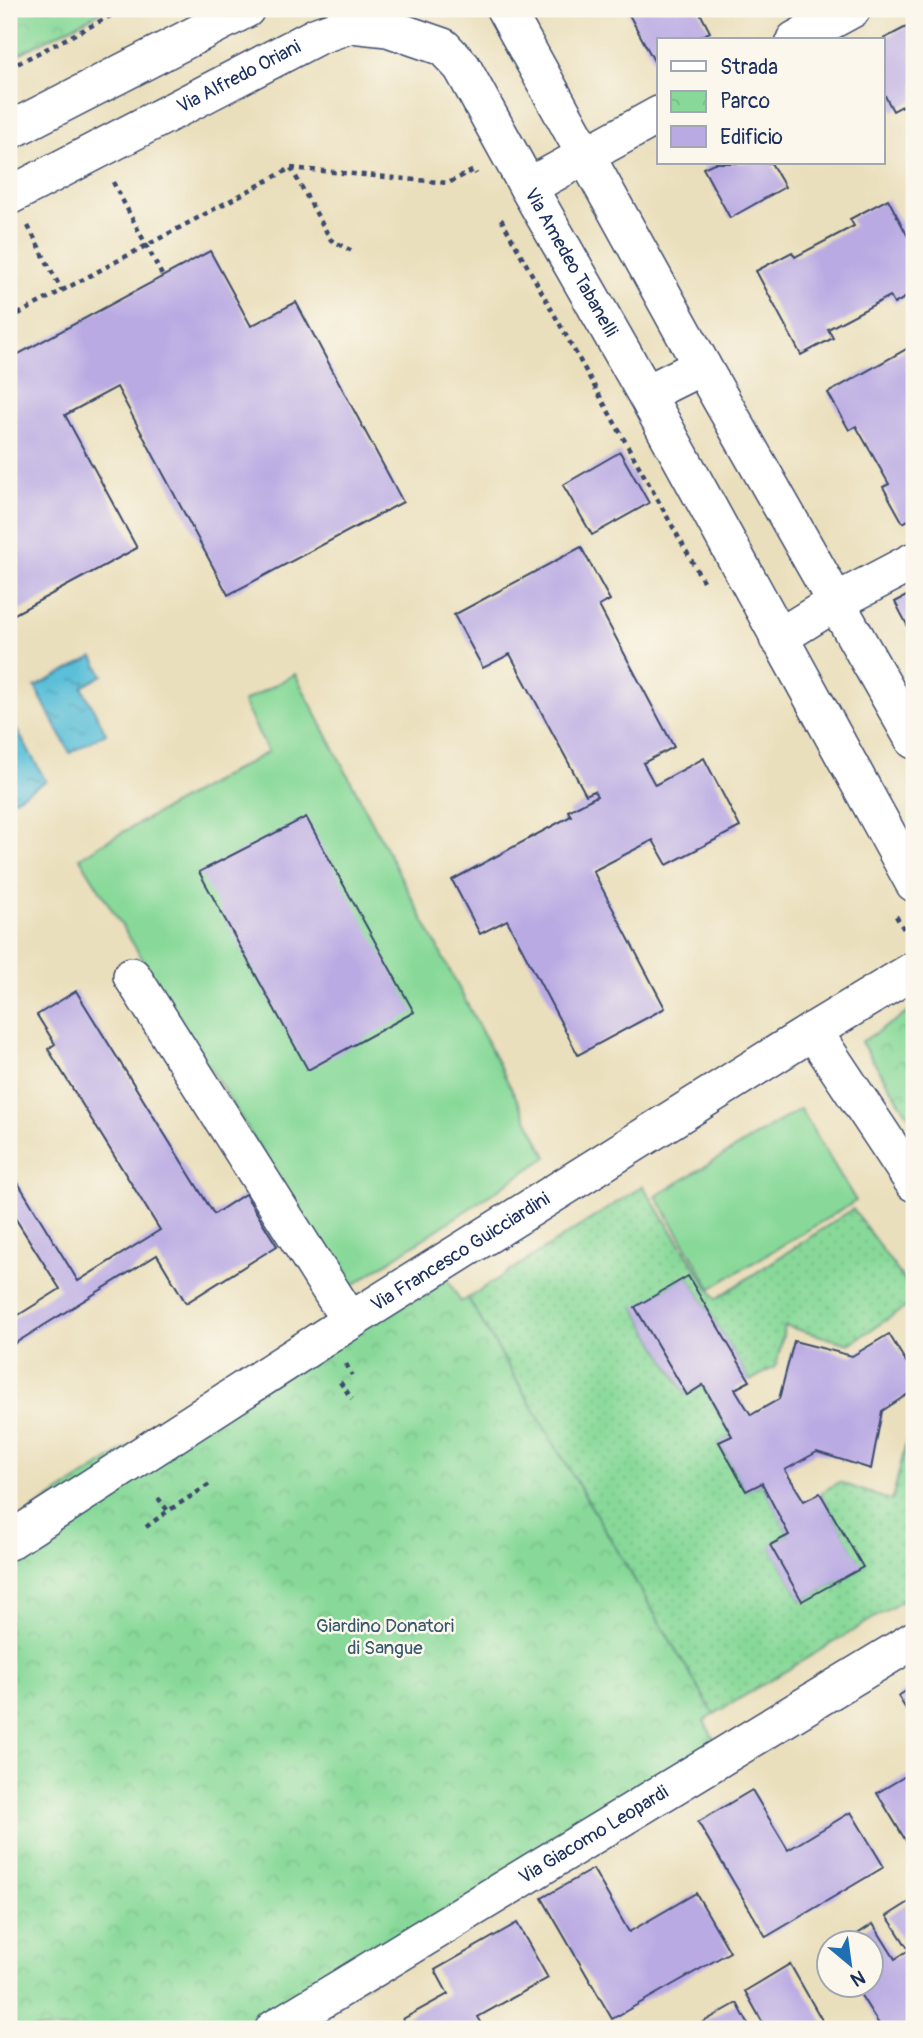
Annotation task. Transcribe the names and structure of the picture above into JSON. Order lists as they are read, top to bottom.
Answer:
{
  "streets": {
    "street": [
      "Via Alfredo Oriani",
      "Via Amedeo Tabanelli",
      "Via Francesco Guicciardini",
      "Via Giacomo Leopardi"
    ]
  },
  "crossings": [
    ["Via Alfredo Oriani", "Via Amedeo Tabanelli"]
  ],
  "parks": ["Giardino Donatori di Sangue"],
  "legend": ["Strada", "Parco", "Edificio"],
  "north": "bottom right"
}
